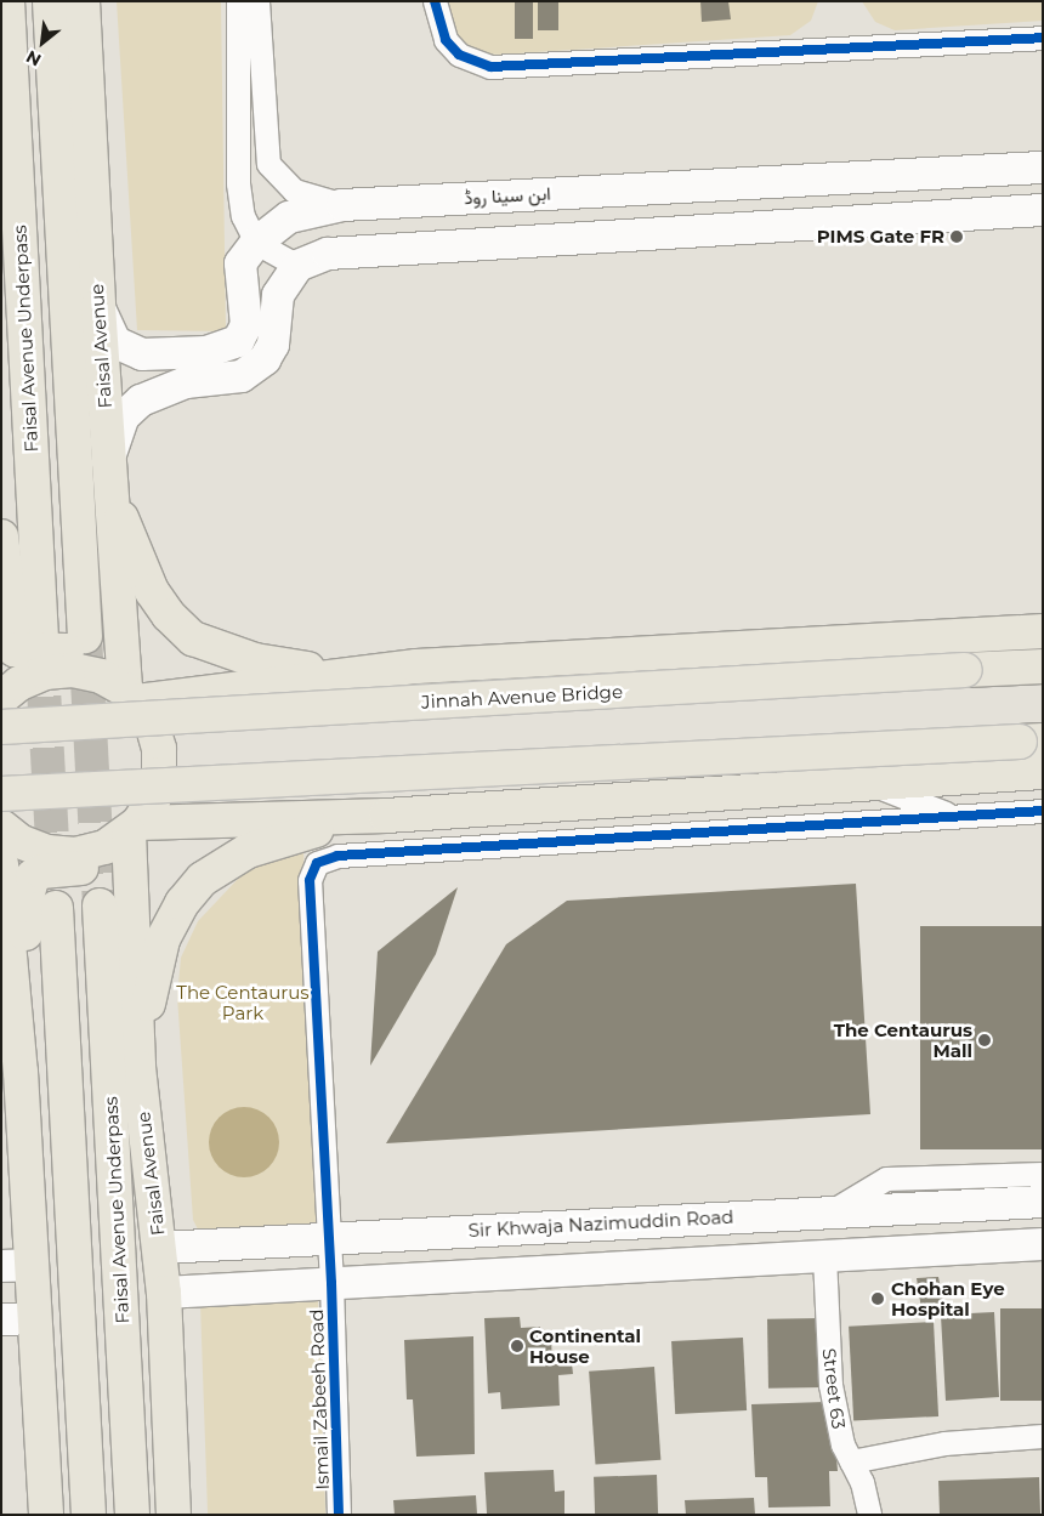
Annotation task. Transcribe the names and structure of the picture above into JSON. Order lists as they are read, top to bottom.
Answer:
{
  "streets": {
    "main road": [
      "ابن سینا روڈ",
      "Faisal Avenue Underpass",
      "Faisal Avenue",
      "Jinnah Avenue Bridge",
      "Sir Khwaja Nazimuddin Road"
    ],
    "street": ["Street 63", "Ismail Zabeeh Road"]
  },
  "crossings": [
    ["ابن سینا روڈ", "Faisal Avenue"],
    ["Faisal Avenue", "Sir Khwaja Nazimuddin Road"],
    ["Sir Khwaja Nazimuddin Road", "Ismail Zabeeh Road"]
  ],
  "parks": ["The Centaurus Park"],
  "places": [
    "PIMS Gate FR",
    "The Centaurus Mall",
    "Chohan Eye Hospital",
    "Continental House"
  ],
  "north": "bottom left"
}
